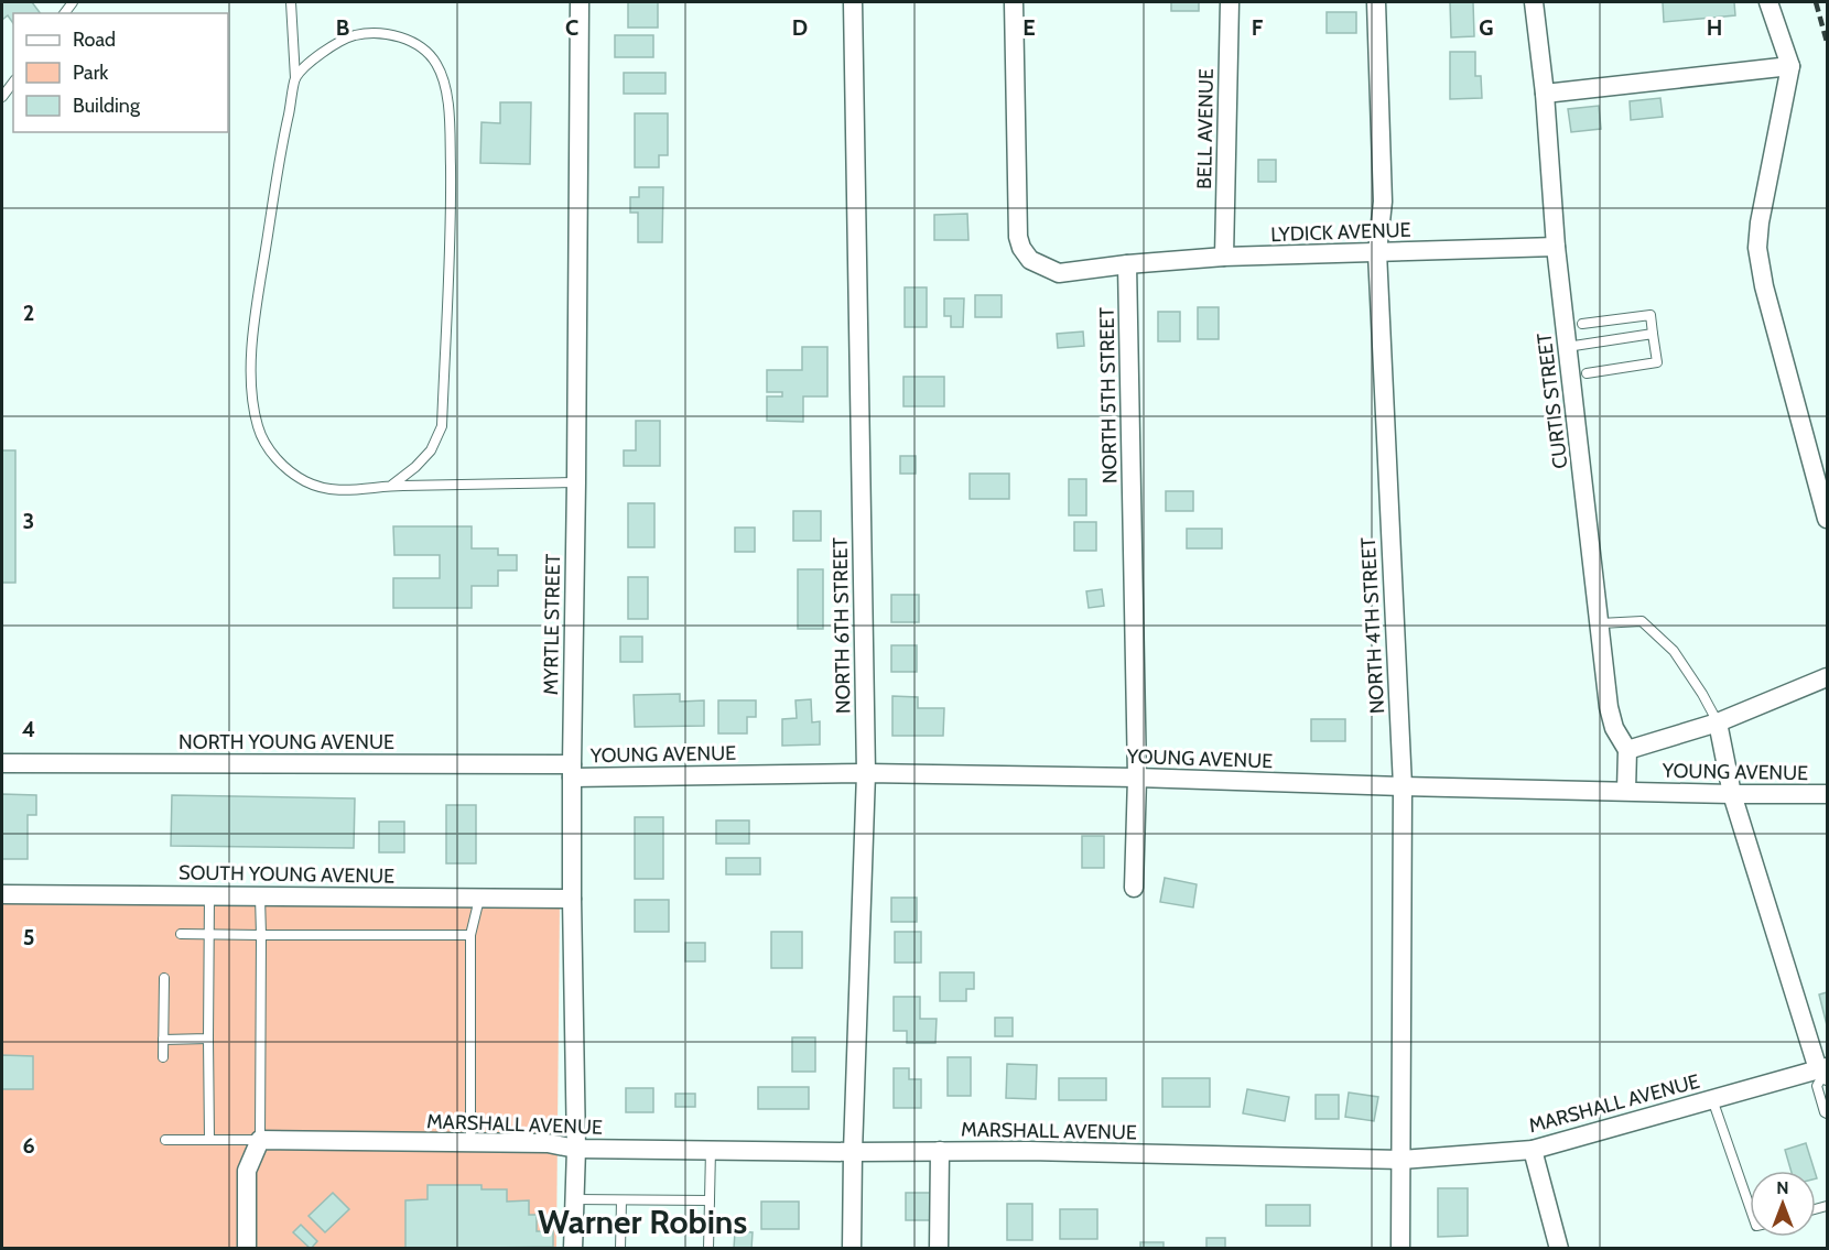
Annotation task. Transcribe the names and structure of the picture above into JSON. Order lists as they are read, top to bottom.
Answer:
{
  "streets": {
    "street": [
      "BELL AVENUE",
      "LYDICK AVENUE",
      "NORTH 5TH STREET",
      "CURTIS STREET",
      "MYRTLE STREET",
      "NORTH 6TH STREET",
      "NORTH 4TH STREET",
      "NORTH YOUNG AVENUE",
      "YOUNG AVENUE",
      "SOUTH YOUNG AVENUE",
      "MARSHALL AVENUE"
    ]
  },
  "crossings": [
    ["BELL AVENUE", "LYDICK AVENUE"],
    ["LYDICK AVENUE", "NORTH 5TH STREET"],
    ["LYDICK AVENUE", "CURTIS STREET"],
    ["LYDICK AVENUE", "NORTH 4TH STREET"],
    ["NORTH 5TH STREET", "YOUNG AVENUE"],
    ["CURTIS STREET", "YOUNG AVENUE"],
    ["MYRTLE STREET", "NORTH YOUNG AVENUE"],
    ["MYRTLE STREET", "YOUNG AVENUE"],
    ["MYRTLE STREET", "SOUTH YOUNG AVENUE"],
    ["MYRTLE STREET", "MARSHALL AVENUE"],
    ["NORTH 6TH STREET", "YOUNG AVENUE"],
    ["NORTH 6TH STREET", "MARSHALL AVENUE"],
    ["NORTH 4TH STREET", "YOUNG AVENUE"],
    ["NORTH 4TH STREET", "MARSHALL AVENUE"],
    ["NORTH YOUNG AVENUE", "YOUNG AVENUE"]
  ],
  "districts": ["Warner Robins"],
  "legend": ["Road", "Park", "Building"],
  "north": "top",
  "grid": {
    "columns": [
      "B",
      "C",
      "D",
      "E",
      "F",
      "G",
      "H"
    ],
    "rows": [
      "2",
      "3",
      "4",
      "5",
      "6"
    ]
  }
}
